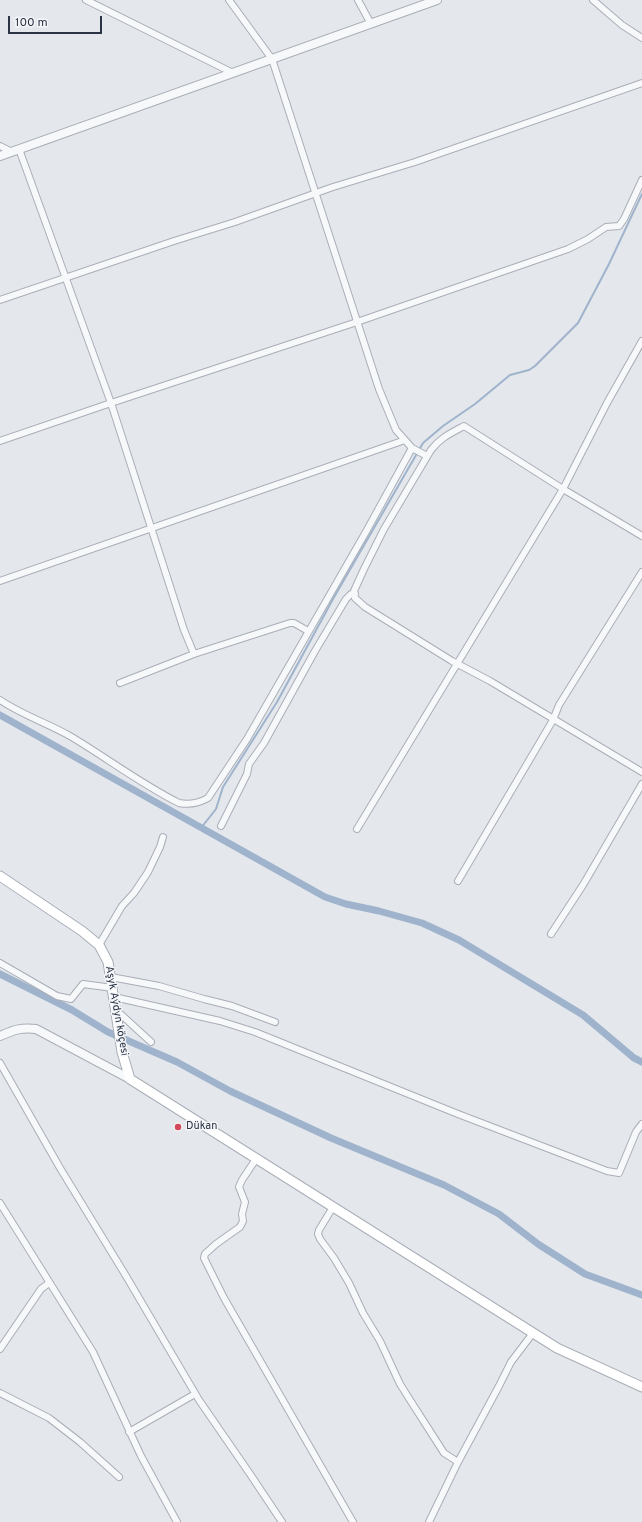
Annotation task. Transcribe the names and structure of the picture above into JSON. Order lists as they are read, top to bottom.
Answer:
{
  "streets": {
    "main road": ["Aşyk Aýdyn köçesi"]
  },
  "places": ["Dükan"],
  "scale_bar": "100 m"
}
